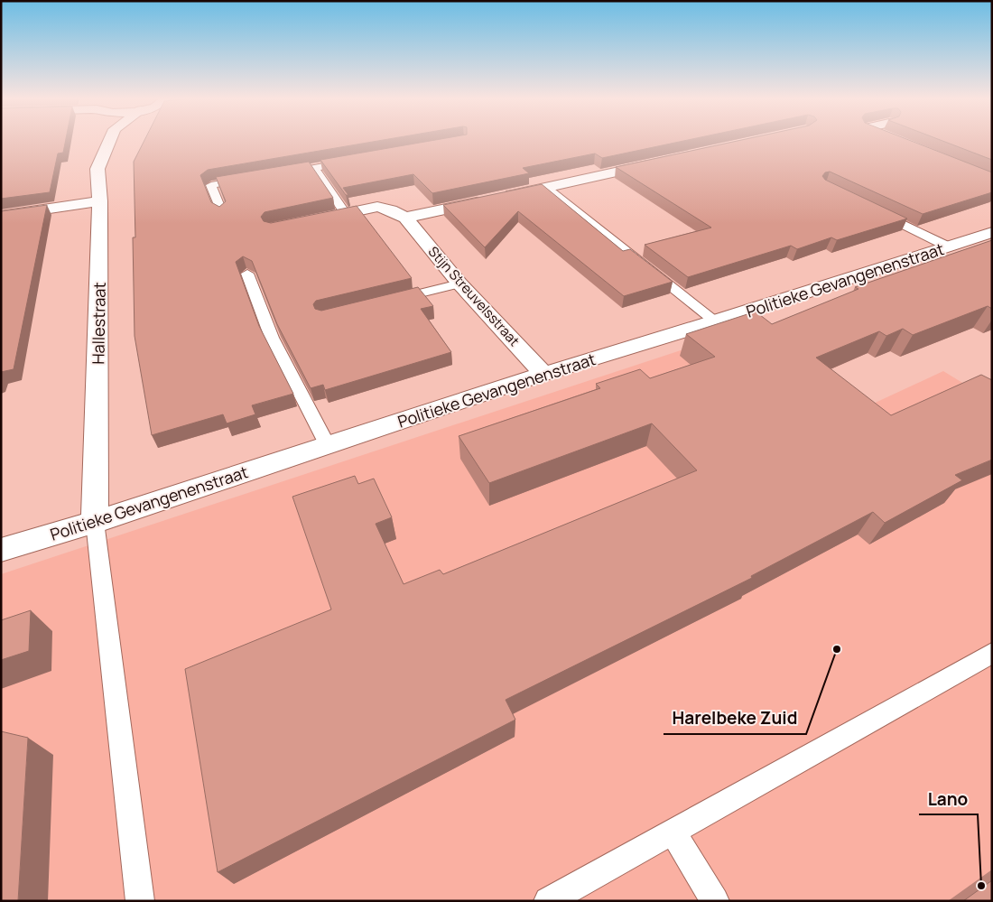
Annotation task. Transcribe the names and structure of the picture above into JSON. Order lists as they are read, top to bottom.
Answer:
{
  "streets": {
    "street": ["Politieke Gevangenenstraat", "Stijn Streuvelsstraat", "Hallestraat"]
  },
  "crossings": [
    ["Politieke Gevangenenstraat", "Stijn Streuvelsstraat"],
    ["Politieke Gevangenenstraat", "Hallestraat"]
  ],
  "places": ["Harelbeke Zuid", "Lano"]
}
